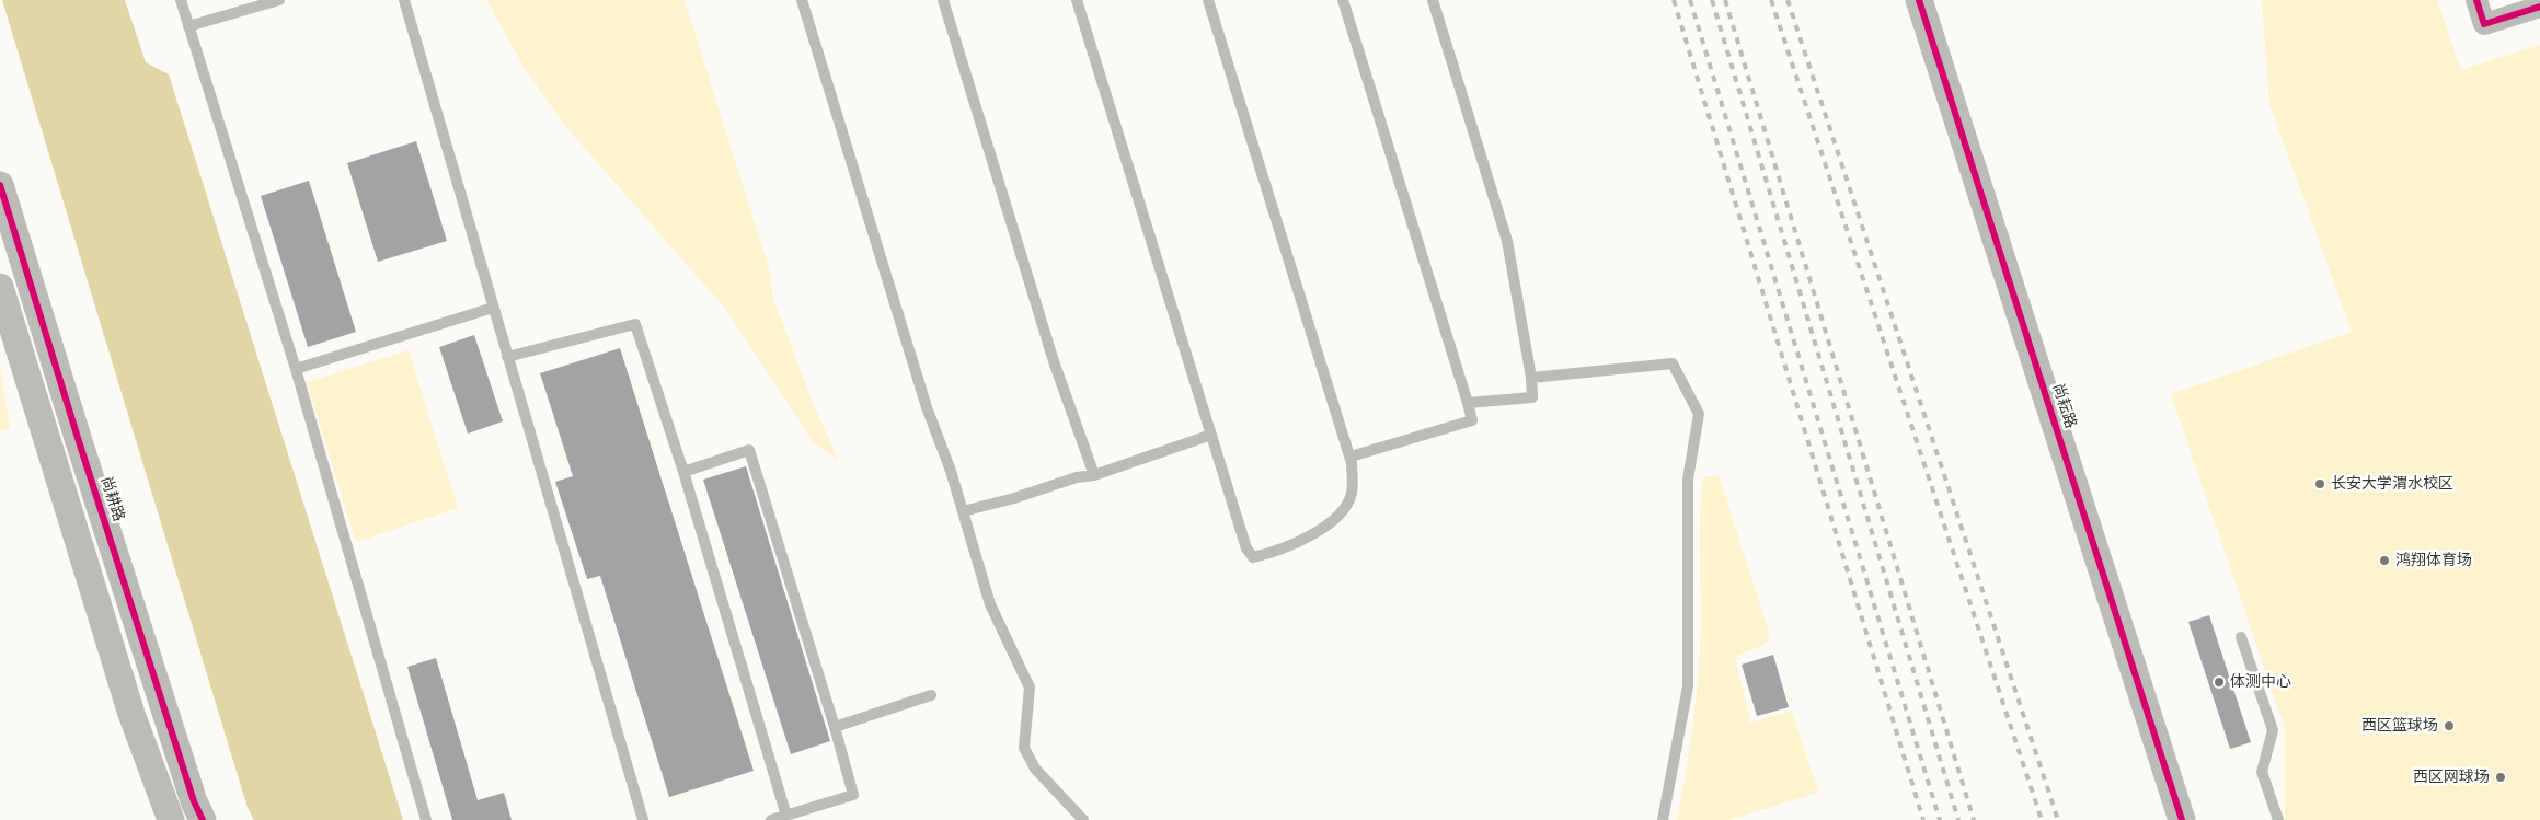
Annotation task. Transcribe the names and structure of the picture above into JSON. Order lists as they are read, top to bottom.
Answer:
{
  "streets": {
    "street": ["尚耘路", "尚耕路"]
  },
  "places": [
    "长安大学渭水校区",
    "鸿翔体育场",
    "体测中心",
    "西区篮球场",
    "西区网球场"
  ]
}
